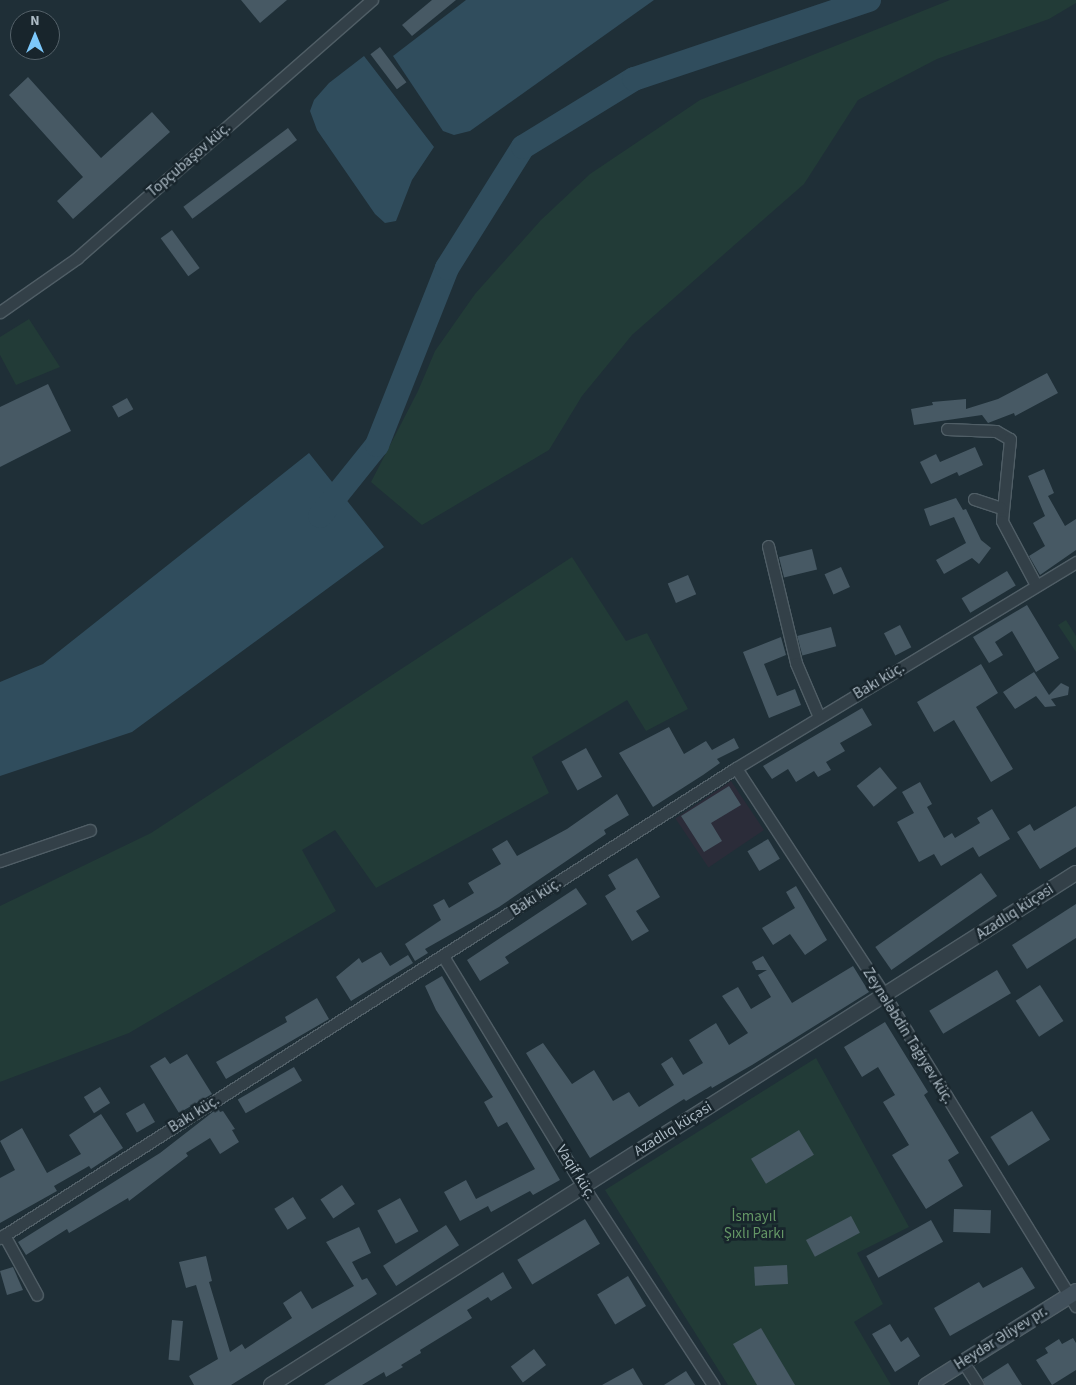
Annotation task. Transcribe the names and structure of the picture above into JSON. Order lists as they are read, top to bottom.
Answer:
{
  "streets": {
    "main road": ["Heydər Əliyev pr."],
    "street": [
      "Topçubaşov küç.",
      "Bakı küç.",
      "Azadlıq küçəsi",
      "Zeynələbdin Tağıyev küç.",
      "Vaqif küç."
    ]
  },
  "crossings": [
    ["Bakı küç.", "Zeynələbdin Tağıyev küç."],
    ["Bakı küç.", "Vaqif küç."],
    ["Azadlıq küçəsi", "Zeynələbdin Tağıyev küç."],
    ["Azadlıq küçəsi", "Vaqif küç."],
    ["Zeynələbdin Tağıyev küç.", "Heydər Əliyev pr."]
  ],
  "parks": ["İsmayıl Şıxlı Parkı"],
  "north": "top"
}
